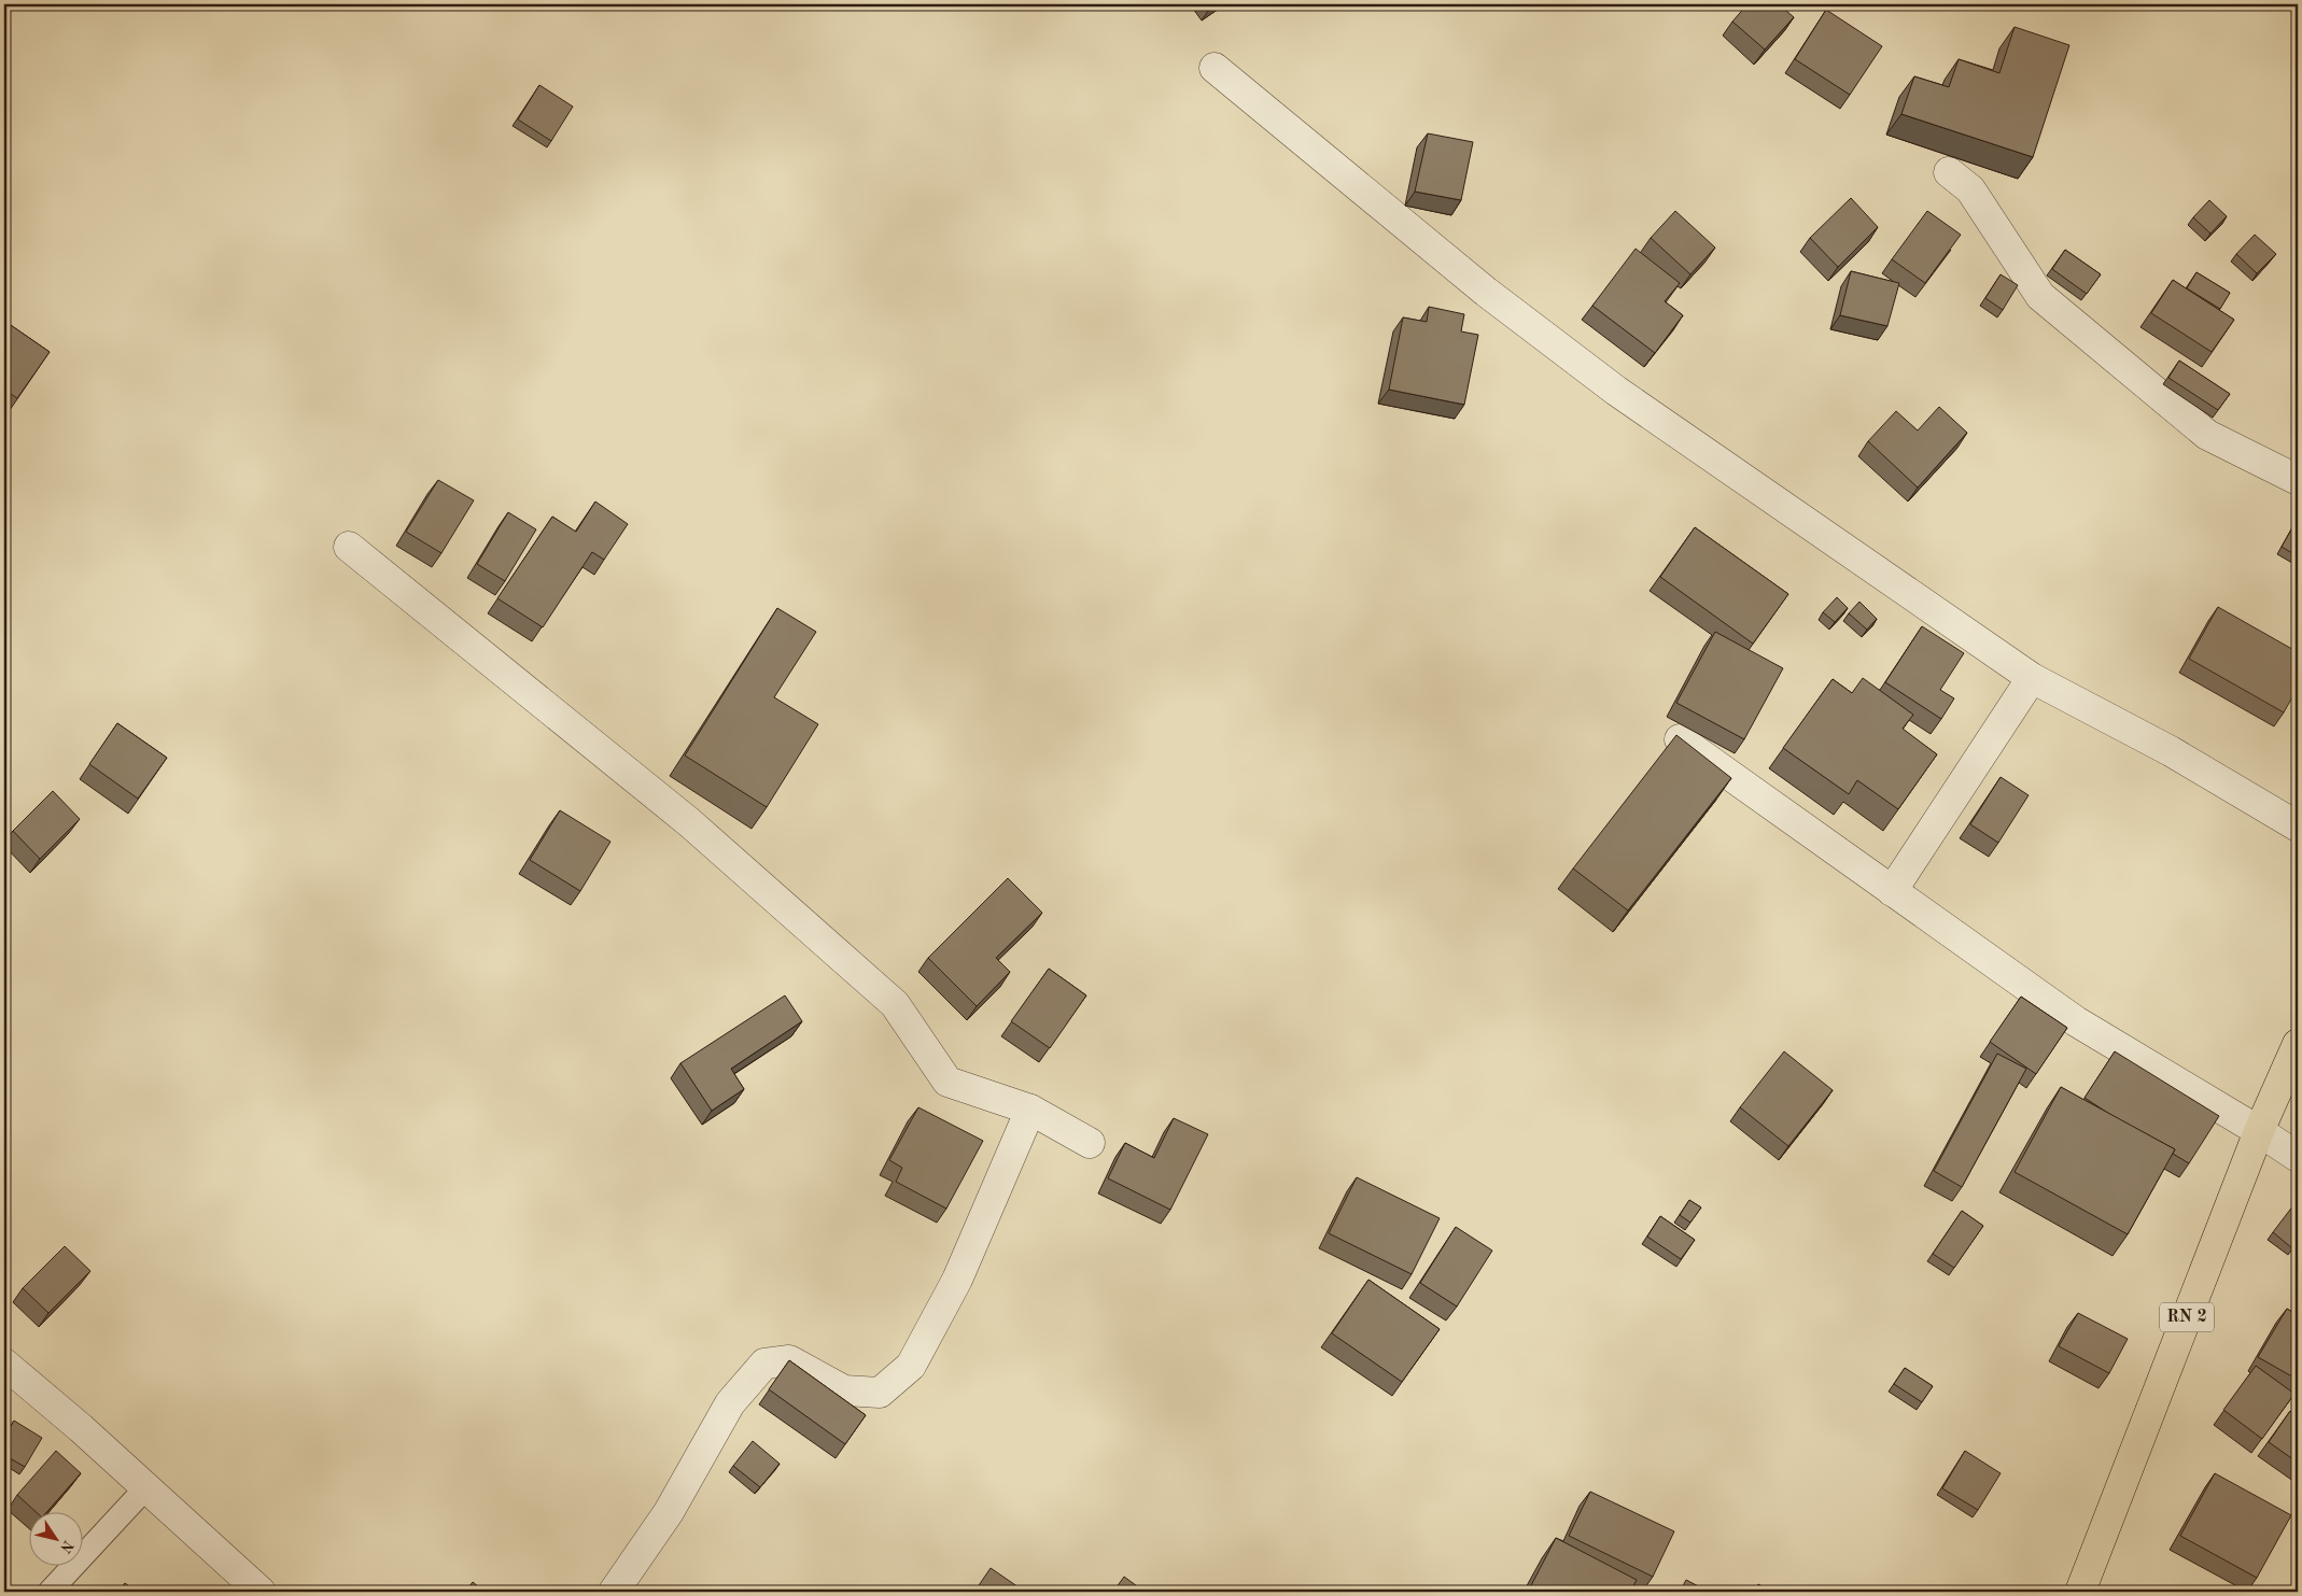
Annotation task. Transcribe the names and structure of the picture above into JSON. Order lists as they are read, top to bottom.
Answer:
{
  "streets": {
    "main road": ["RN 2"]
  },
  "north": "bottom right"
}
